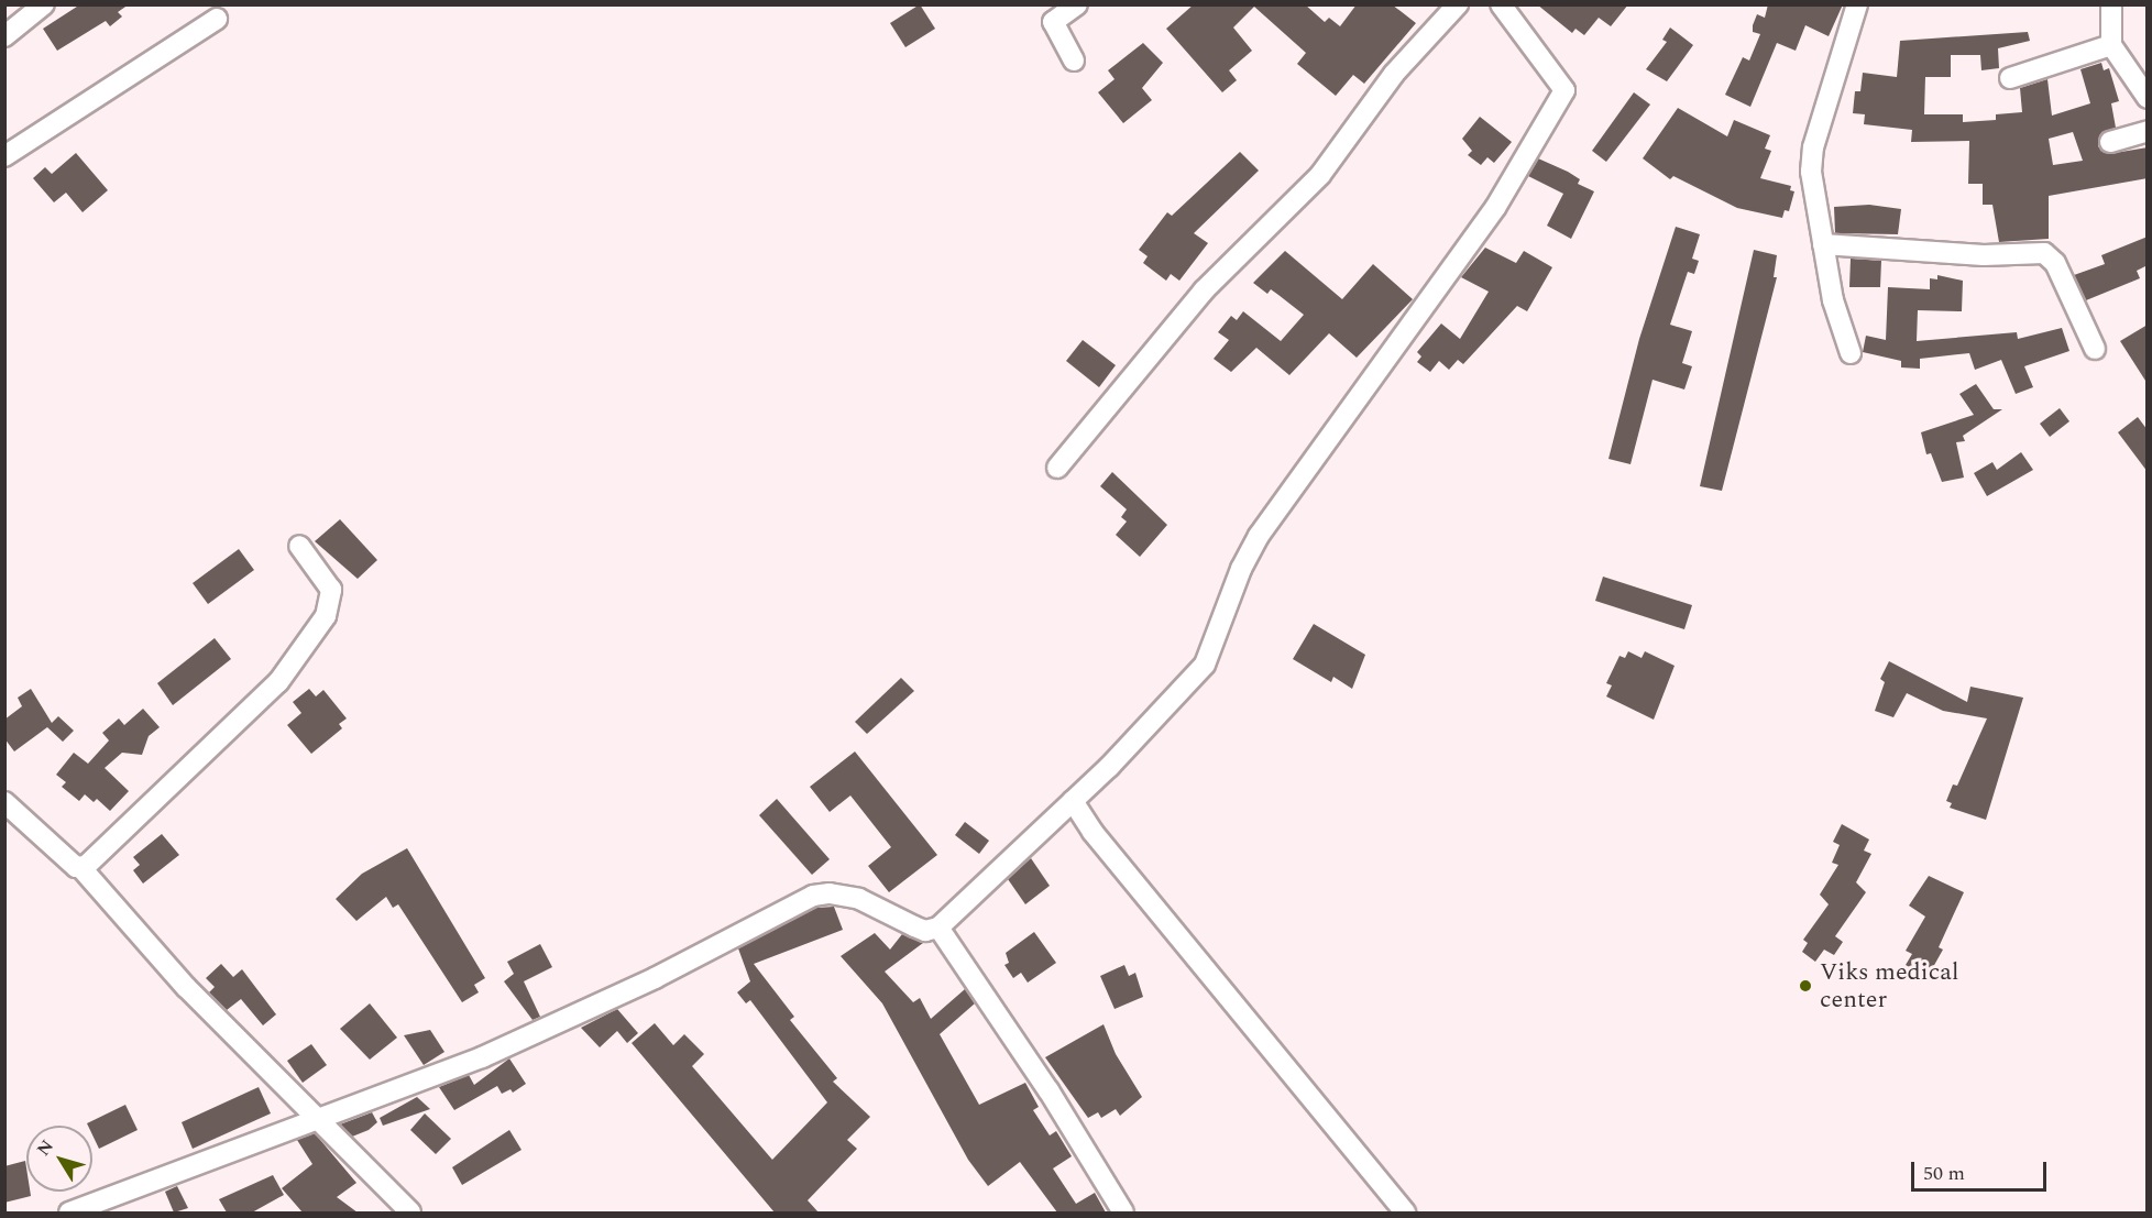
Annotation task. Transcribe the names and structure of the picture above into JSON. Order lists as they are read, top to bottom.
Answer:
{
  "places": ["Viks medical center"],
  "scale_bar": "50 m",
  "north": "top left"
}
